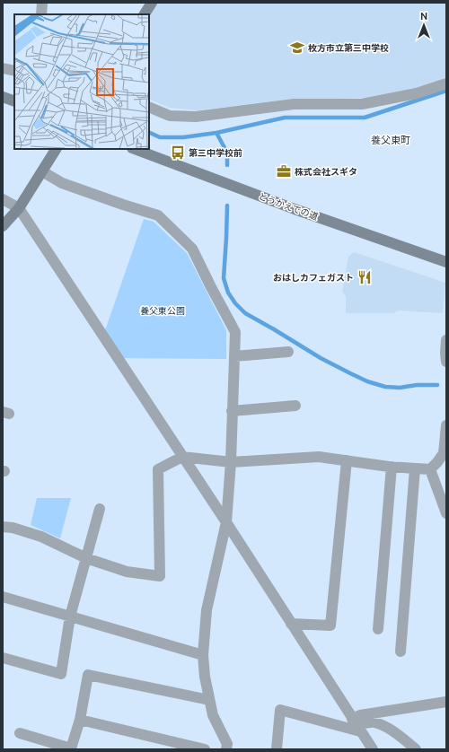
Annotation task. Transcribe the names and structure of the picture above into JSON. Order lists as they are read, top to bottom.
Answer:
{
  "streets": {
    "street": ["とうかえでの道"]
  },
  "districts": ["養父東町"],
  "parks": ["養父東公園"],
  "places": {
    "school or university": ["枚方市立第三中学校"],
    "bus stop": ["第三中学校前"],
    "office": ["株式会社スギタ"],
    "restaurant": ["おはしカフェガスト"]
  },
  "north": "top"
}
